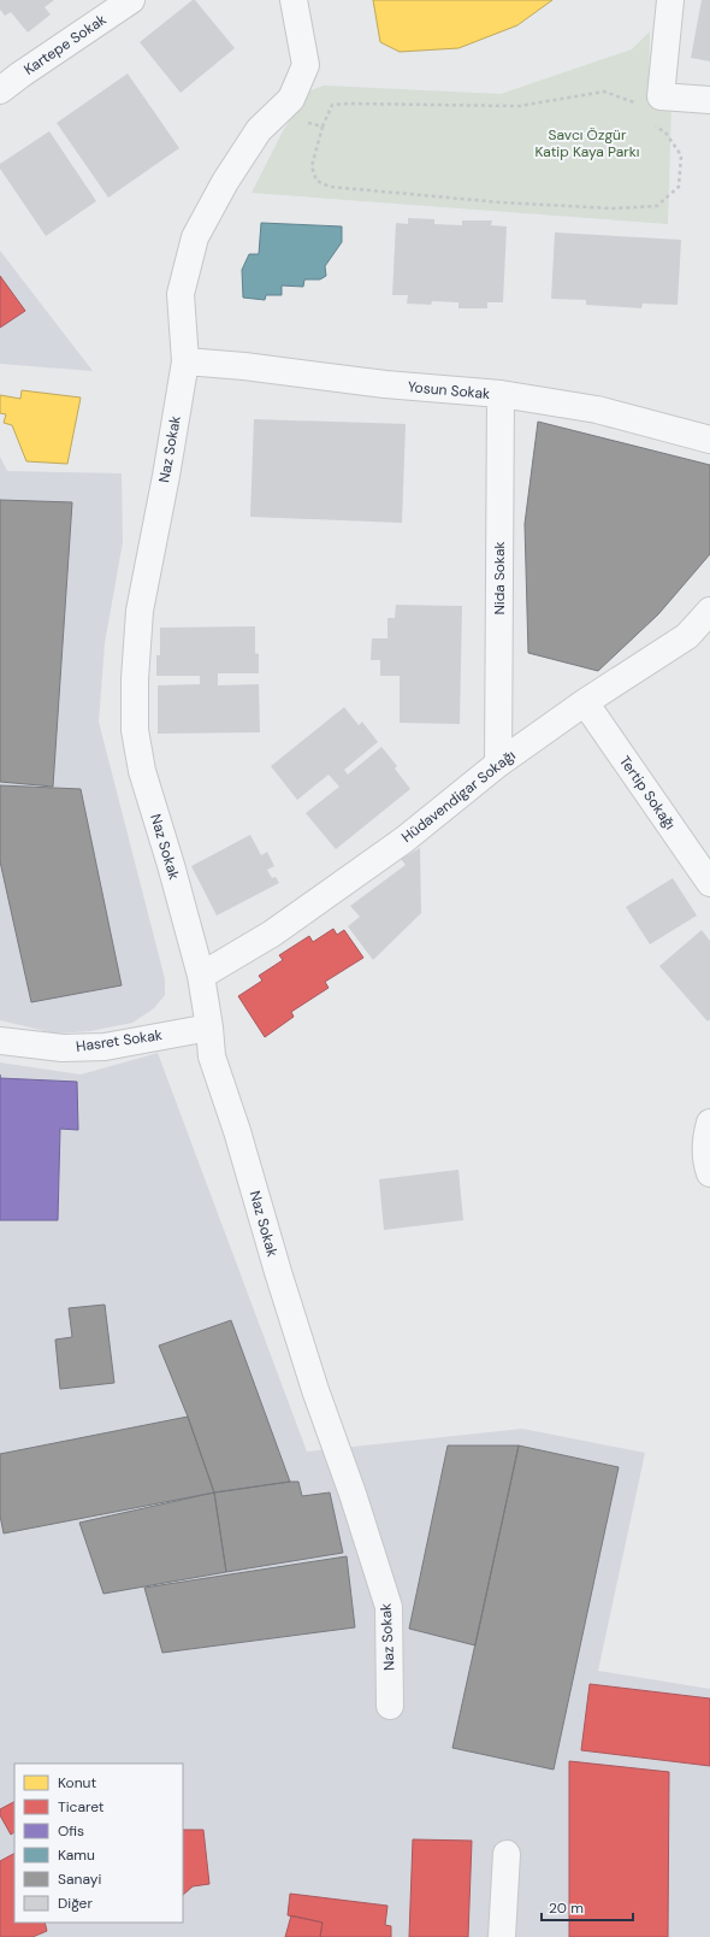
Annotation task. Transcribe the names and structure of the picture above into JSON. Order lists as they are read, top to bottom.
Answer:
{
  "streets": {
    "street": [
      "Kartepe Sokak",
      "Yosun Sokak",
      "Naz Sokak",
      "Nida Sokak",
      "Tertip Sokağı",
      "Hüdavendigar Sokağı",
      "Hasret Sokak"
    ]
  },
  "crossings": [
    ["Yosun Sokak", "Naz Sokak"],
    ["Yosun Sokak", "Nida Sokak"],
    ["Naz Sokak", "Hüdavendigar Sokağı"],
    ["Naz Sokak", "Hasret Sokak"],
    ["Nida Sokak", "Hüdavendigar Sokağı"],
    ["Tertip Sokağı", "Hüdavendigar Sokağı"]
  ],
  "parks": ["Savcı Özgür Katip Kaya Parkı"],
  "legend": [
    "Konut",
    "Ticaret",
    "Ofis",
    "Kamu",
    "Sanayi",
    "Diğer"
  ],
  "scale_bar": "20 m"
}
